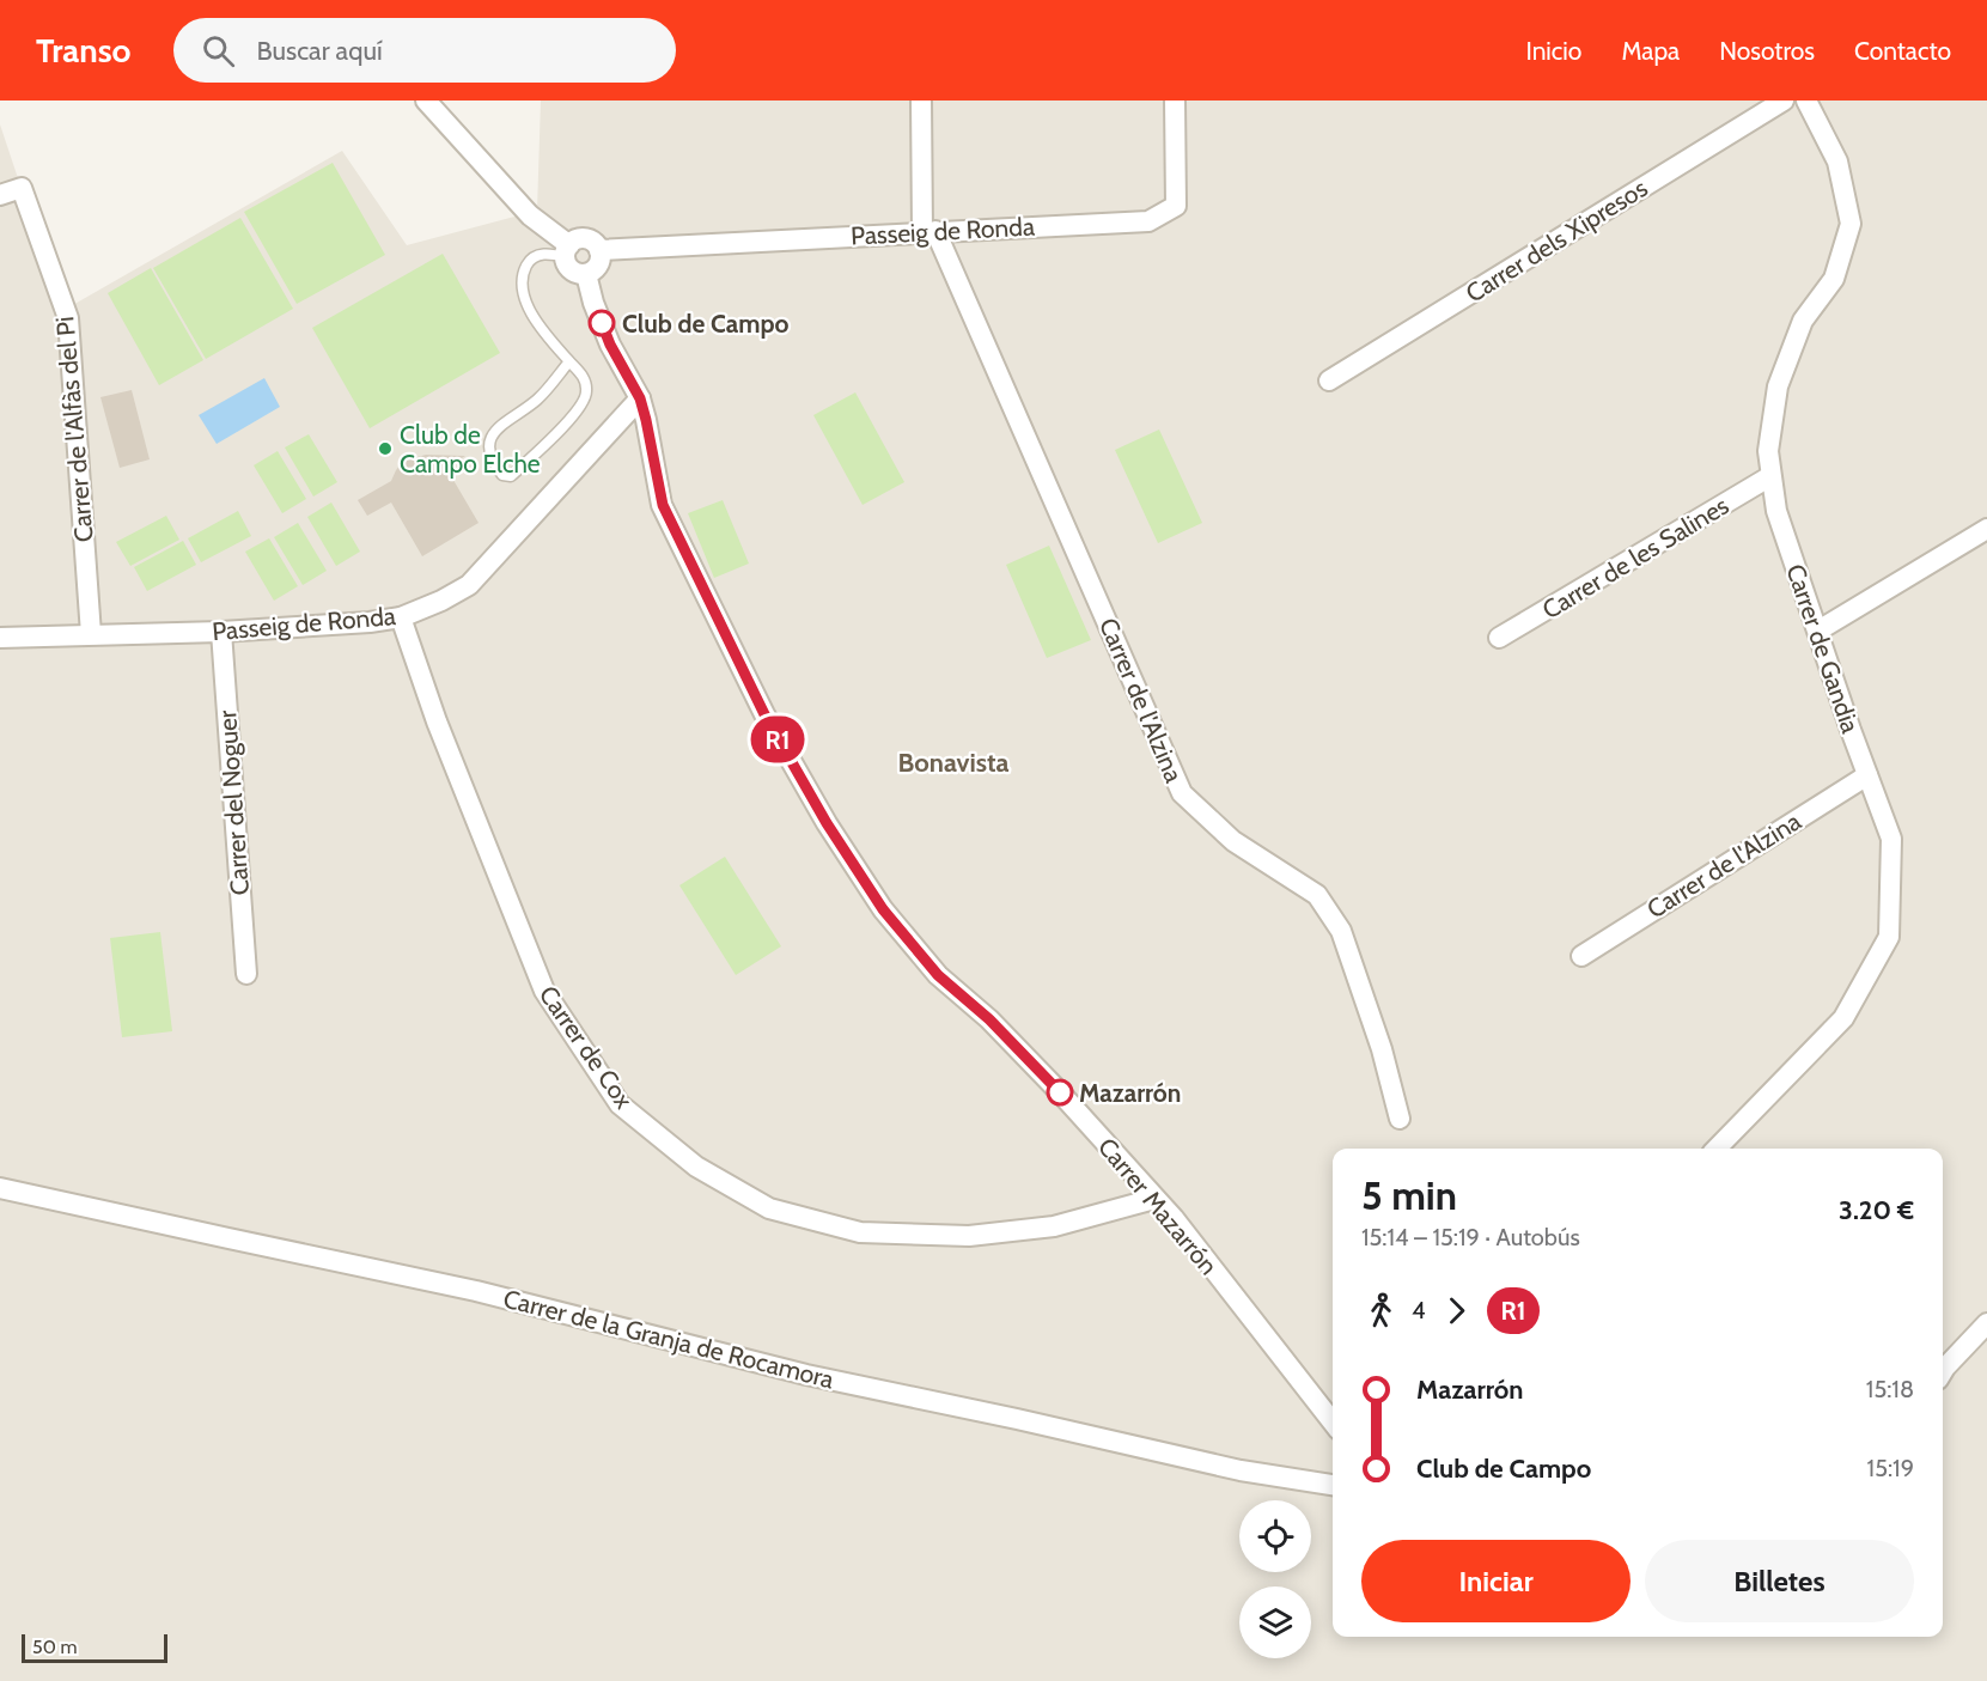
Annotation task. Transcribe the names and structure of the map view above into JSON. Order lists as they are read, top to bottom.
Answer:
{
  "streets": {
    "street": [
      "Passeig de Ronda",
      "Carrer dels Xipresos",
      "Carrer de l'Alfàs del Pi",
      "Carrer de les Salines",
      "Carrer de Gandia",
      "Carrer de l'Alzina",
      "Carrer del Noguer",
      "Carrer de Cox",
      "Carrer Mazarrón",
      "Carrer de la Granja de Rocamora"
    ]
  },
  "crossings": [
    ["Passeig de Ronda", "Carrer de l'Alfàs del Pi"],
    ["Passeig de Ronda", "Carrer de l'Alzina"],
    ["Passeig de Ronda", "Carrer del Noguer"],
    ["Passeig de Ronda", "Carrer de Cox"],
    ["Passeig de Ronda", "Carrer Mazarrón"],
    ["Carrer de les Salines", "Carrer de Gandia"],
    ["Carrer de Gandia", "Carrer de l'Alzina"],
    ["Carrer de Cox", "Carrer Mazarrón"]
  ],
  "districts": ["Bonavista"],
  "places": ["Club de Campo", "Club de Campo Elche", "Mazarrón"],
  "lines": ["bus line R1"],
  "scale_bar": "50 m",
  "page": {
    "header": "Transo",
    "search": "Buscar aquí",
    "nav": [
      "Inicio",
      "Mapa",
      "Nosotros",
      "Contacto"
    ],
    "on_map": "R1",
    "heading": ["5 min", "15:14 – 15:19 · Autobús", "3.20 €"],
    "legs": ["4", "R1"],
    "list": [
      {
        "name": "Mazarrón",
        "value": "15:18"
      },
      {
        "name": "Club de Campo",
        "value": "15:19"
      }
    ],
    "buttons": ["Iniciar", "Billetes"],
    "scale": "50 m"
  }
}
